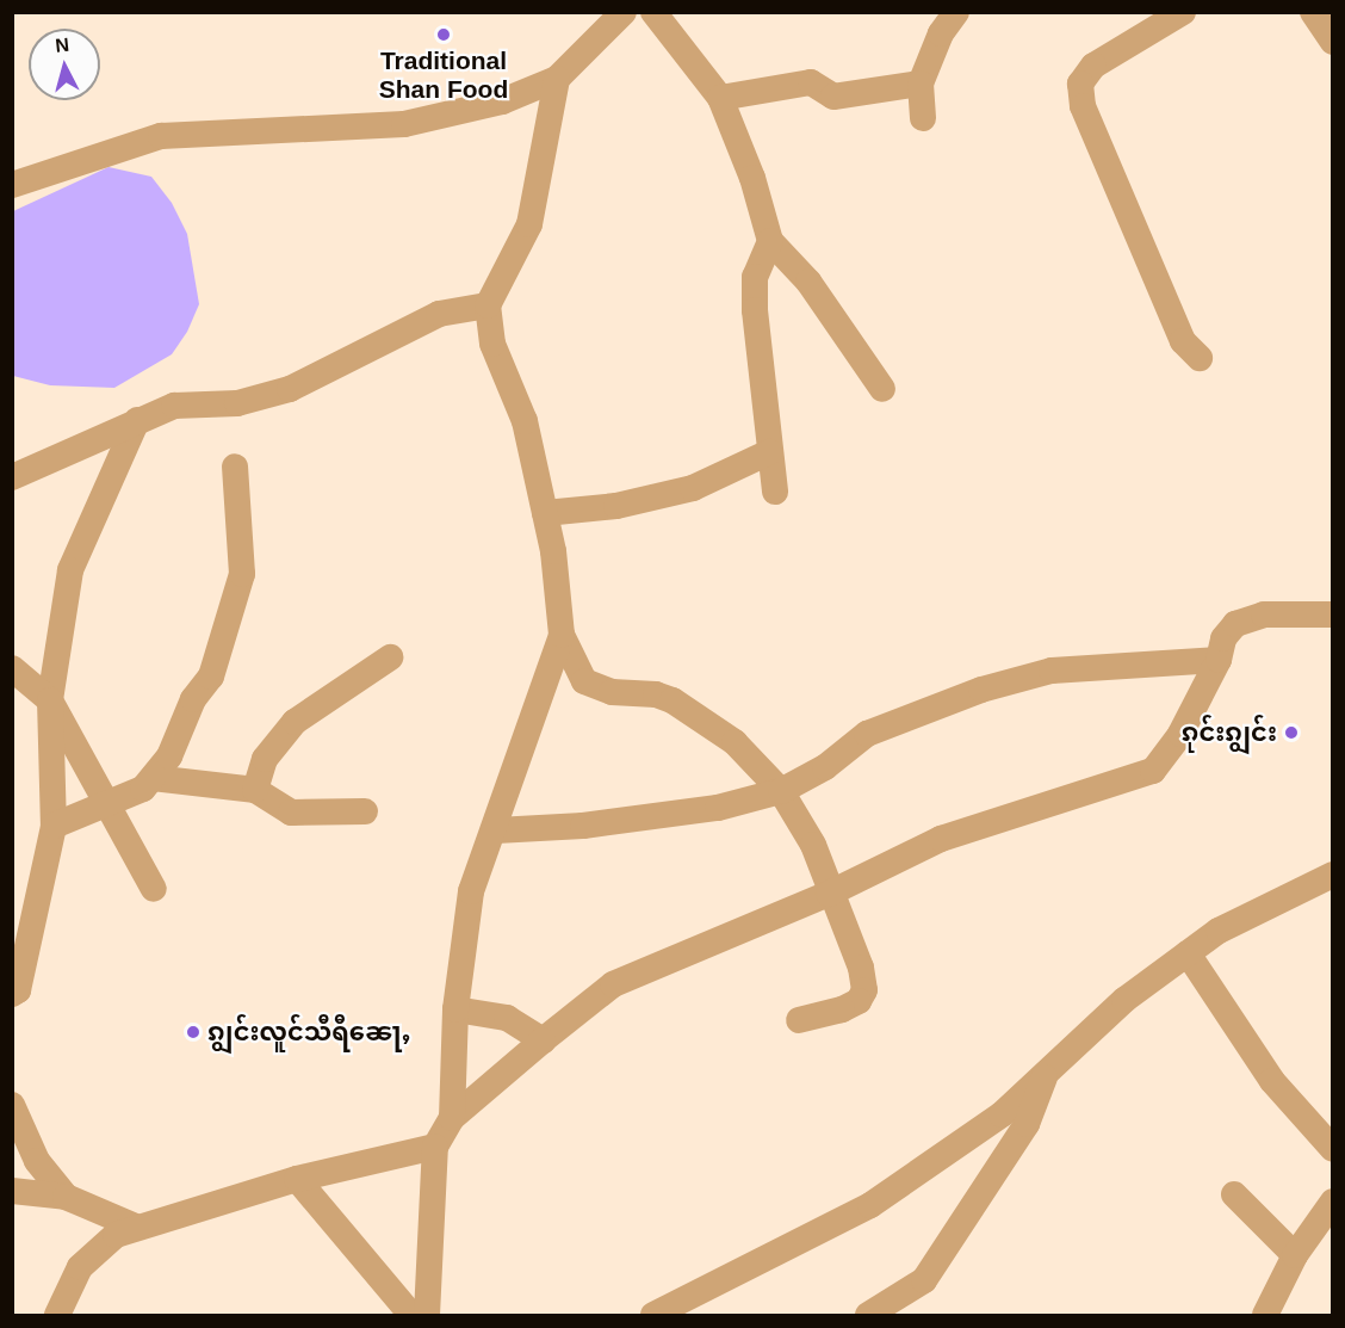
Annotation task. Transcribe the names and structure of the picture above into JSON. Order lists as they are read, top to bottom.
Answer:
{
  "places": ["Traditional Shan Food", "ၵုင်းၵျွင်း", "ၵျွင်းလူင်သီရီၼေႃႇ"],
  "north": "top"
}
